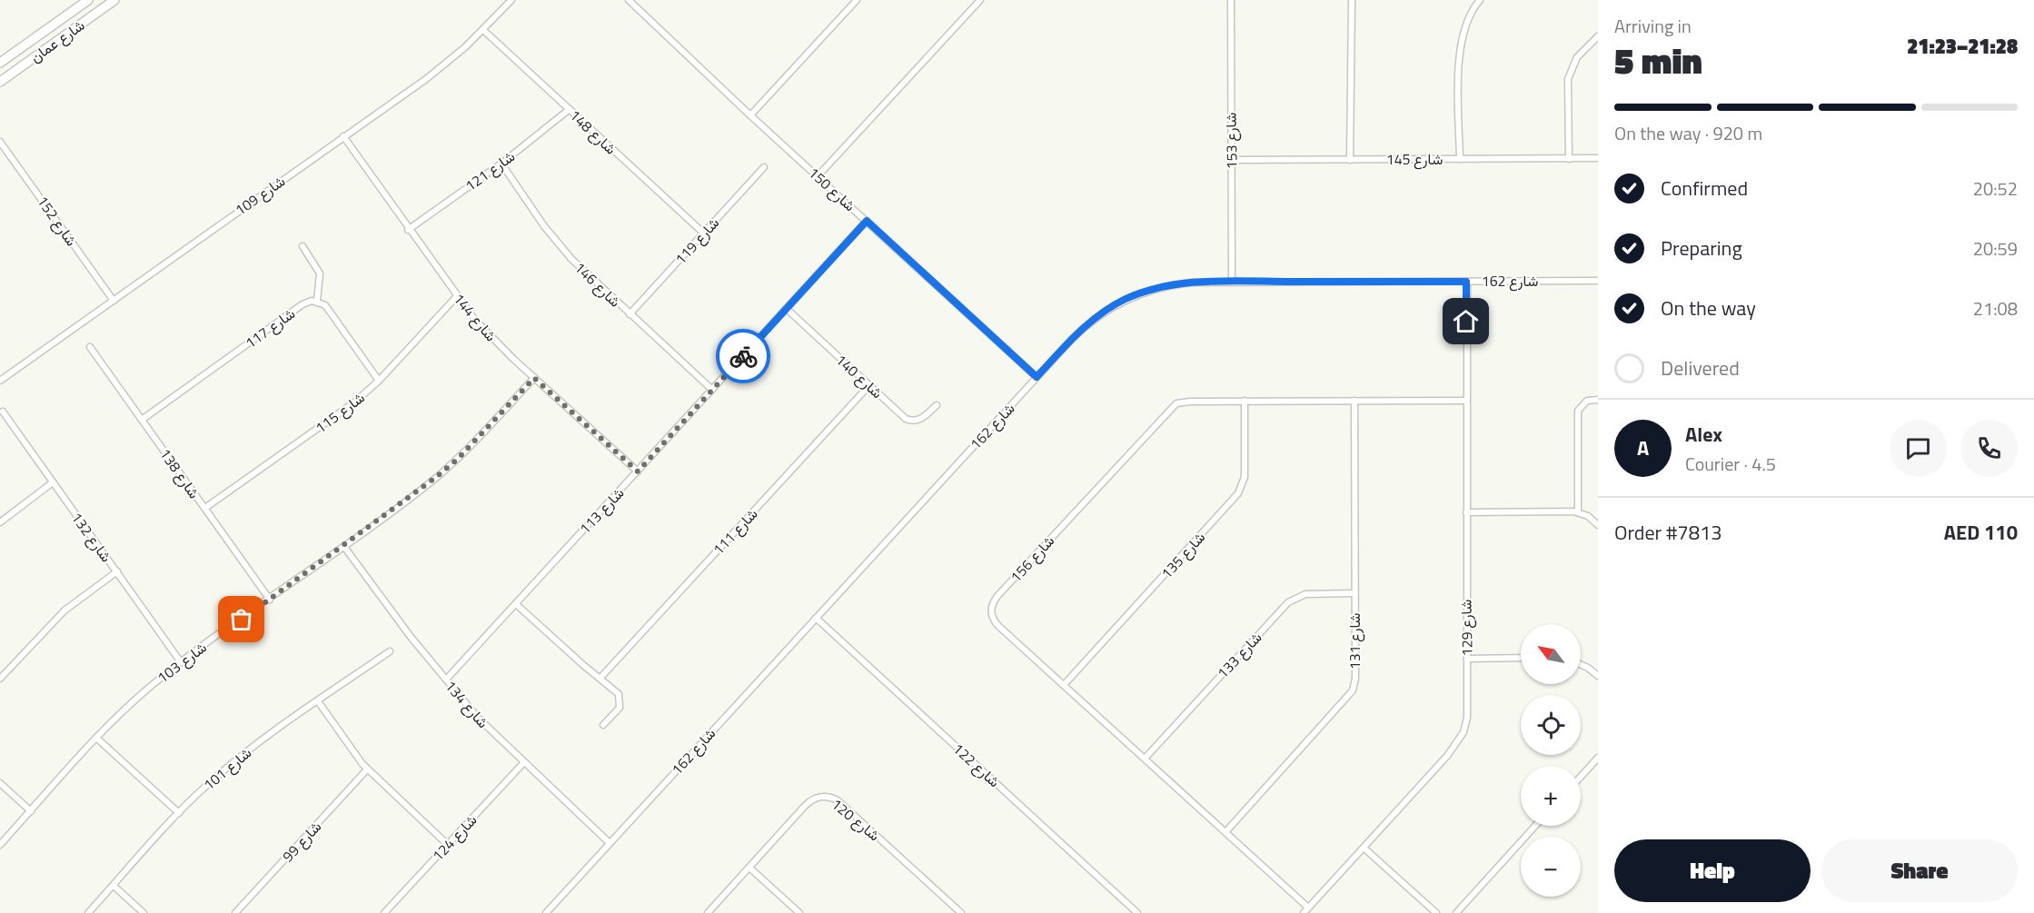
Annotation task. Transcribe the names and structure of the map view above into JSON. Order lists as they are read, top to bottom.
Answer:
{
  "streets": {
    "main road": ["شارع عمان"],
    "street": [
      "شارع 148",
      "شارع 153",
      "شارع 145",
      "شارع 121",
      "شارع 150",
      "شارع 109",
      "شارع 152",
      "شارع 119",
      "شارع 162",
      "شارع 146",
      "شارع 144",
      "شارع 117",
      "شارع 140",
      "شارع 115",
      "شارع 138",
      "شارع 113",
      "شارع 111",
      "شارع 132",
      "شارع 135",
      "شارع 156",
      "شارع 129",
      "شارع 131",
      "شارع 133",
      "شارع 103",
      "شارع 134",
      "شارع 122",
      "شارع 101",
      "شارع 120",
      "شارع 124",
      "شارع 99"
    ]
  },
  "crossings": [
    ["شارع 148", "شارع 121"],
    ["شارع 148", "شارع 109"],
    ["شارع 148", "شارع 119"],
    ["شارع 153", "شارع 145"],
    ["شارع 153", "شارع 162"],
    ["شارع 121", "شارع 146"],
    ["شارع 121", "شارع 144"],
    ["شارع 150", "شارع 162"],
    ["شارع 150", "شارع 113"],
    ["شارع 109", "شارع 152"],
    ["شارع 109", "شارع 144"],
    ["شارع 119", "شارع 146"],
    ["شارع 162", "شارع 129"],
    ["شارع 162", "شارع 134"],
    ["شارع 162", "شارع 122"],
    ["شارع 146", "شارع 113"],
    ["شارع 144", "شارع 115"],
    ["شارع 144", "شارع 113"],
    ["شارع 144", "شارع 103"],
    ["شارع 117", "شارع 138"],
    ["شارع 140", "شارع 113"],
    ["شارع 140", "شارع 111"],
    ["شارع 115", "شارع 138"],
    ["شارع 138", "شارع 103"],
    ["شارع 113", "شارع 134"],
    ["شارع 132", "شارع 103"],
    ["شارع 135", "شارع 156"],
    ["شارع 156", "شارع 129"],
    ["شارع 156", "شارع 131"],
    ["شارع 156", "شارع 133"],
    ["شارع 131", "شارع 133"],
    ["شارع 103", "شارع 134"],
    ["شارع 134", "شارع 124"]
  ],
  "north": "top left",
  "page": {
    "heading": ["5 min", "Arriving in", "21:23–21:28"],
    "panel": [
      "Alex",
      "Courier · 4.5",
      "Order #7813",
      "AED 110"
    ],
    "bar": "On the way · 920 m",
    "list": [
      ["Confirmed", "20:52"],
      ["Preparing", "20:59"],
      ["On the way", "21:08"],
      "Delivered"
    ],
    "round": "A",
    "map_buttons": ["+", "−"],
    "buttons": ["Help", "Share"]
  }
}
